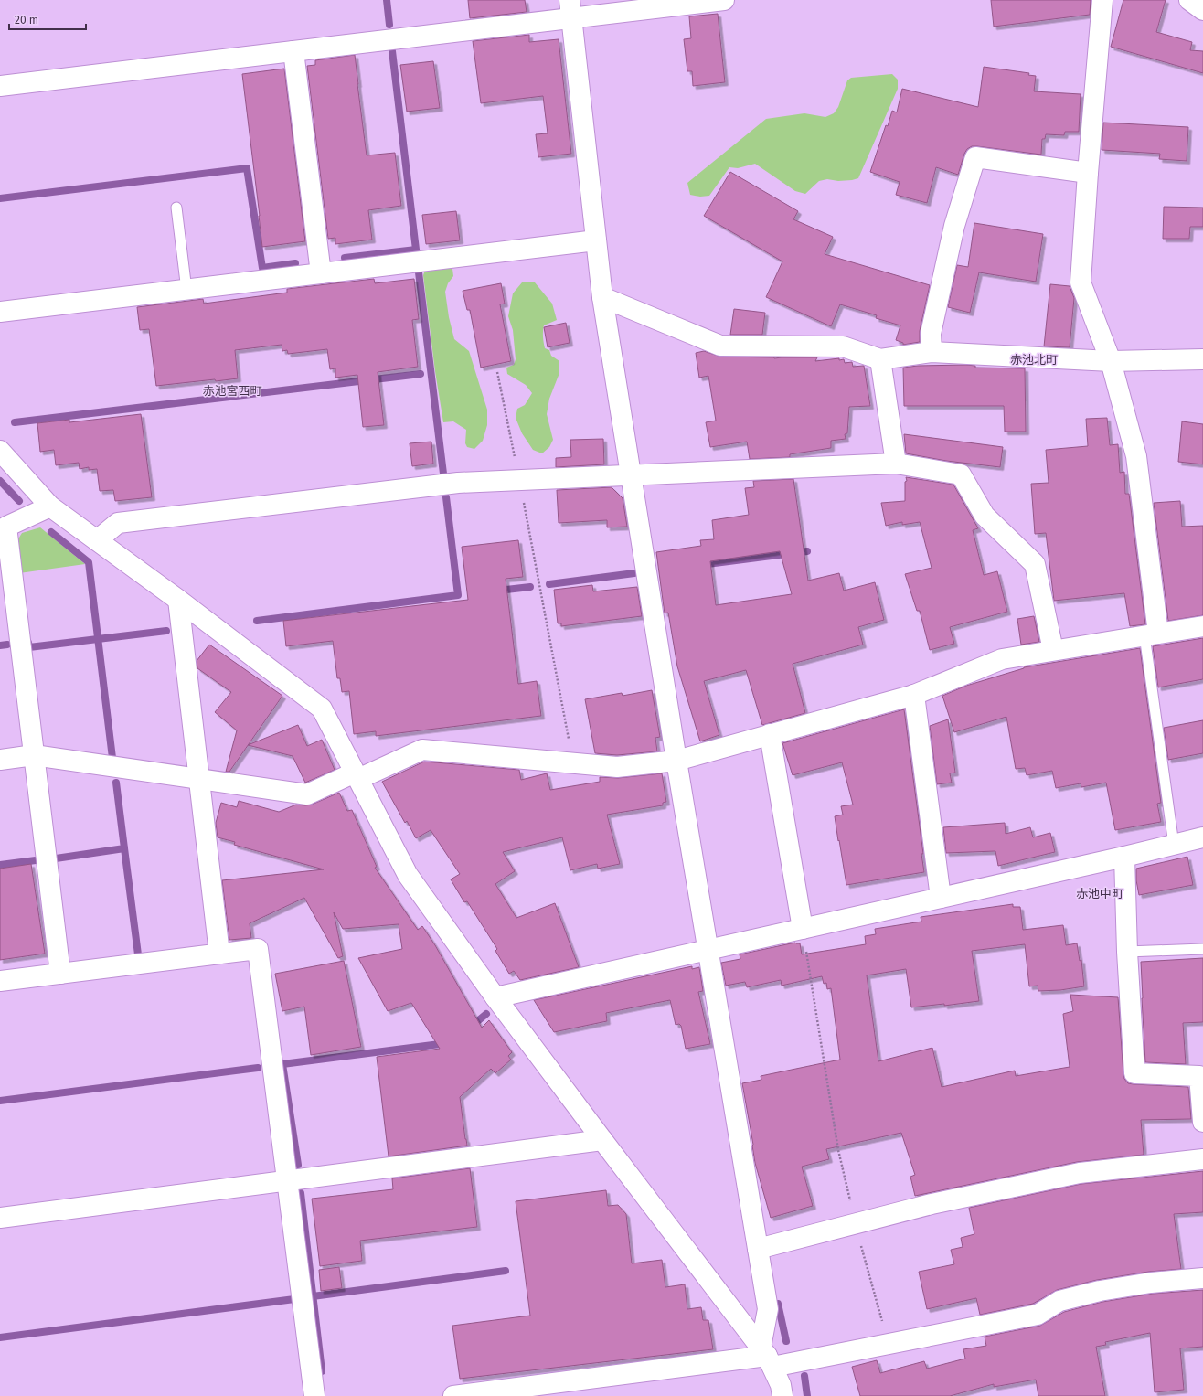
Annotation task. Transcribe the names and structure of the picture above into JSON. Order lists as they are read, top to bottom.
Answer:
{
  "districts": ["赤池北町", "赤池宮西町", "赤池中町"],
  "scale_bar": "20 m"
}
